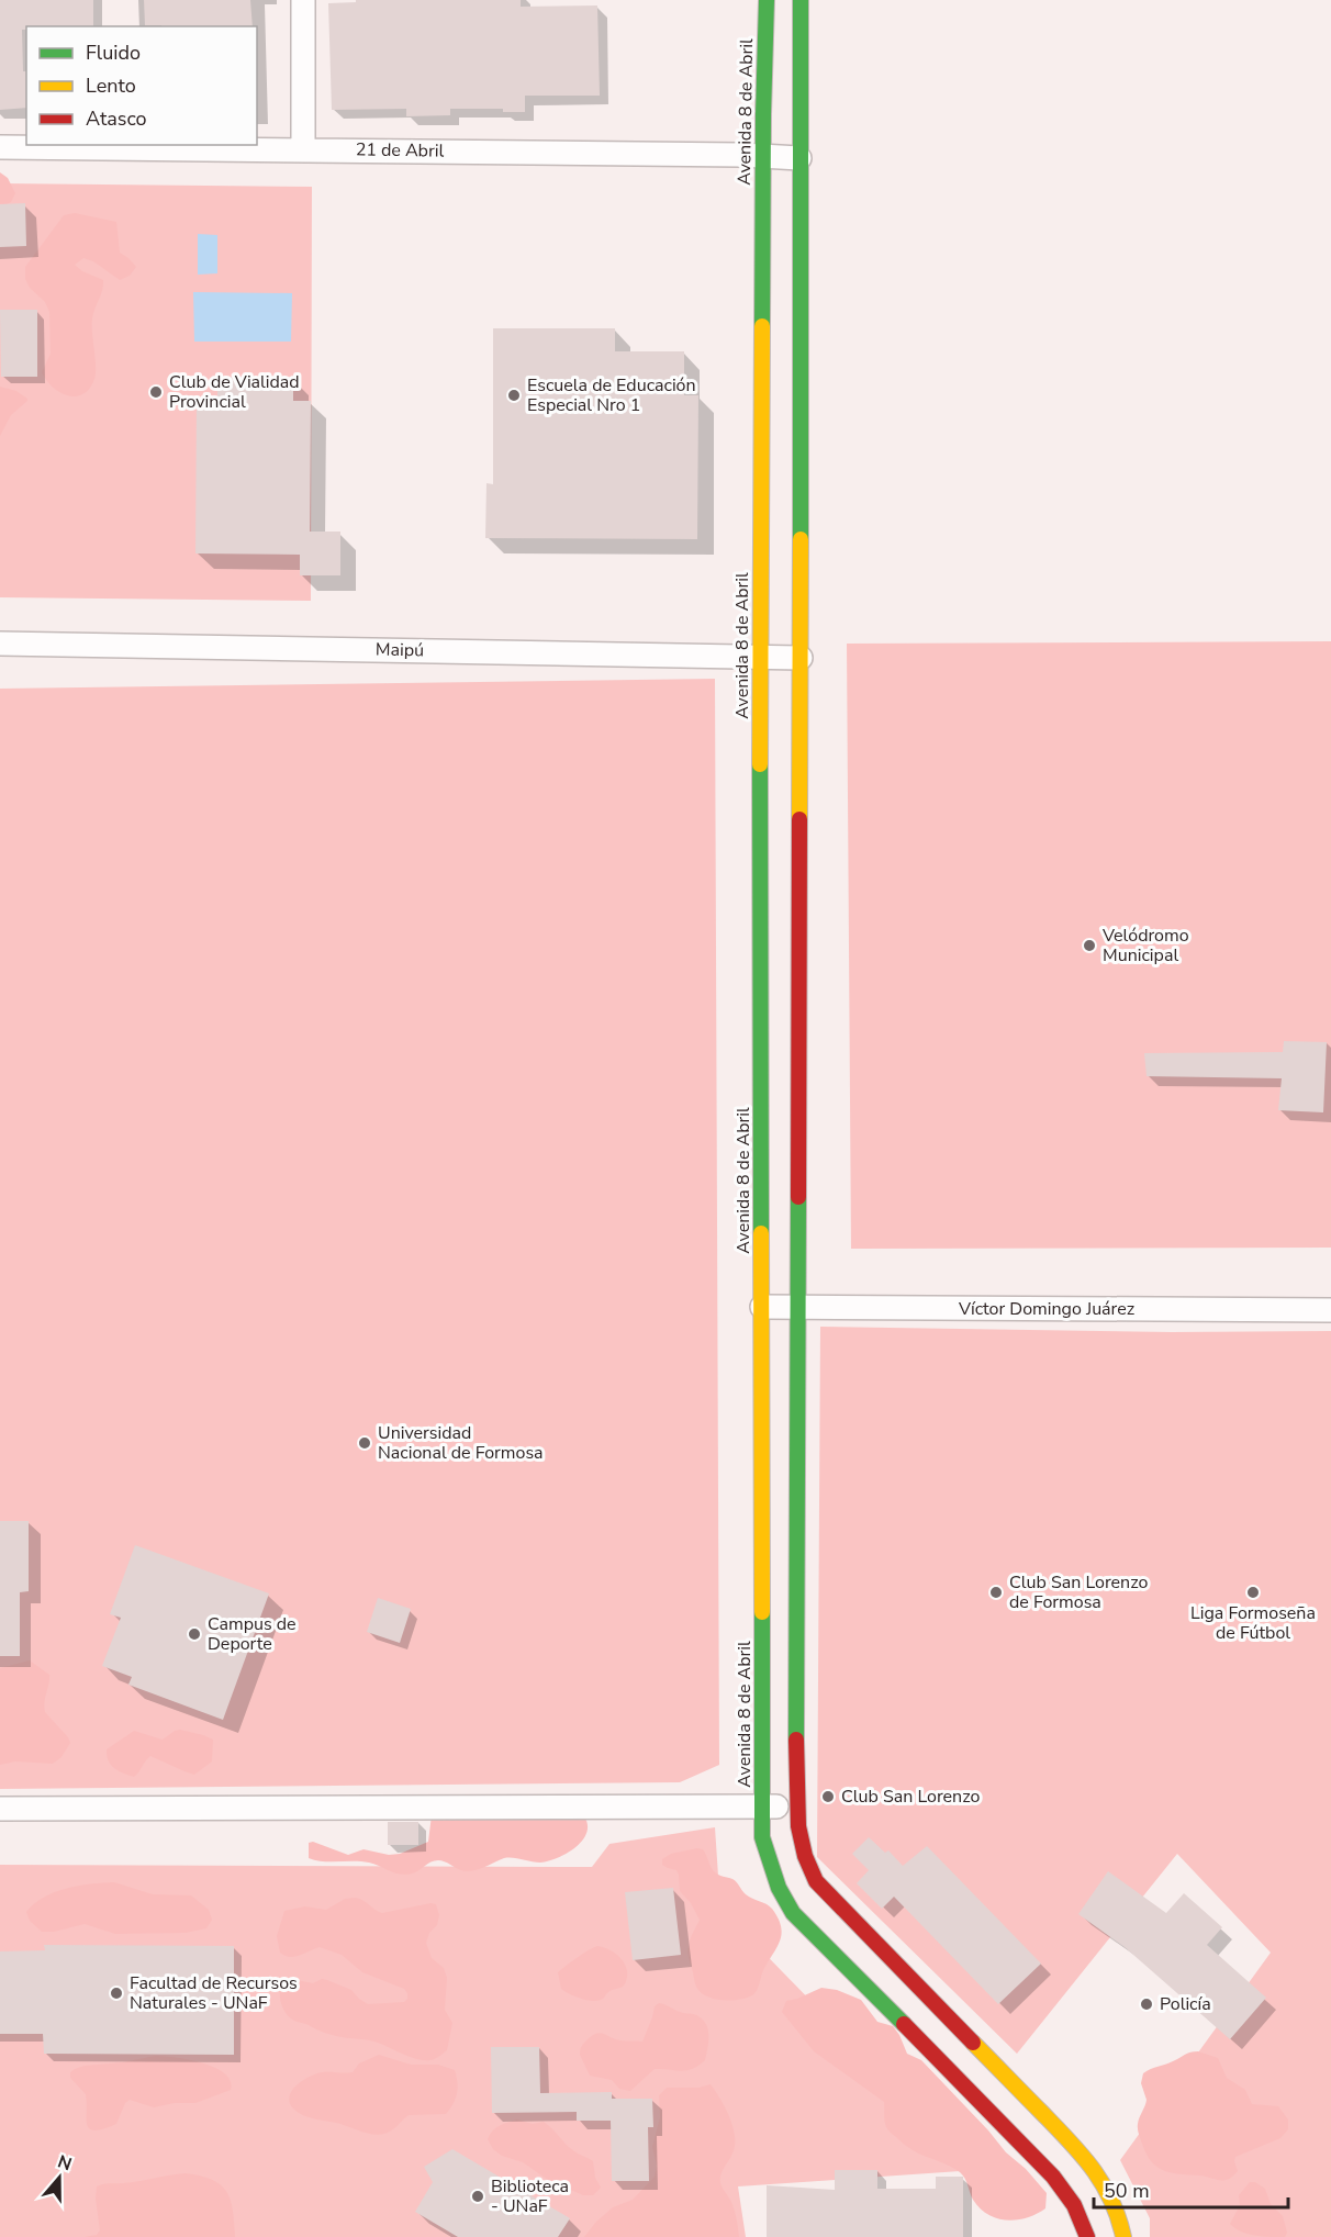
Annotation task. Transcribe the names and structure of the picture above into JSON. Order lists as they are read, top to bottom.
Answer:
{
  "streets": {
    "main road": ["Avenida 8 de Abril"],
    "street": ["21 de Abril", "Maipú", "Víctor Domingo Juárez"]
  },
  "crossings": [
    ["Avenida 8 de Abril", "21 de Abril"],
    ["Avenida 8 de Abril", "Maipú"],
    ["Avenida 8 de Abril", "Víctor Domingo Juárez"]
  ],
  "places": [
    "Club de Vialidad Provincial",
    "Escuela de Educación Especial Nro 1",
    "Velódromo Municipal",
    "Universidad Nacional de Formosa",
    "Club San Lorenzo de Formosa",
    "Liga Formoseña de Fútbol",
    "Campus de Deporte",
    "Club San Lorenzo",
    "Facultad de Recursos Naturales - UNaF",
    "Policía",
    "Biblioteca - UNaF"
  ],
  "legend": ["Fluido", "Lento", "Atasco"],
  "scale_bar": "50 m",
  "north": "top"
}
